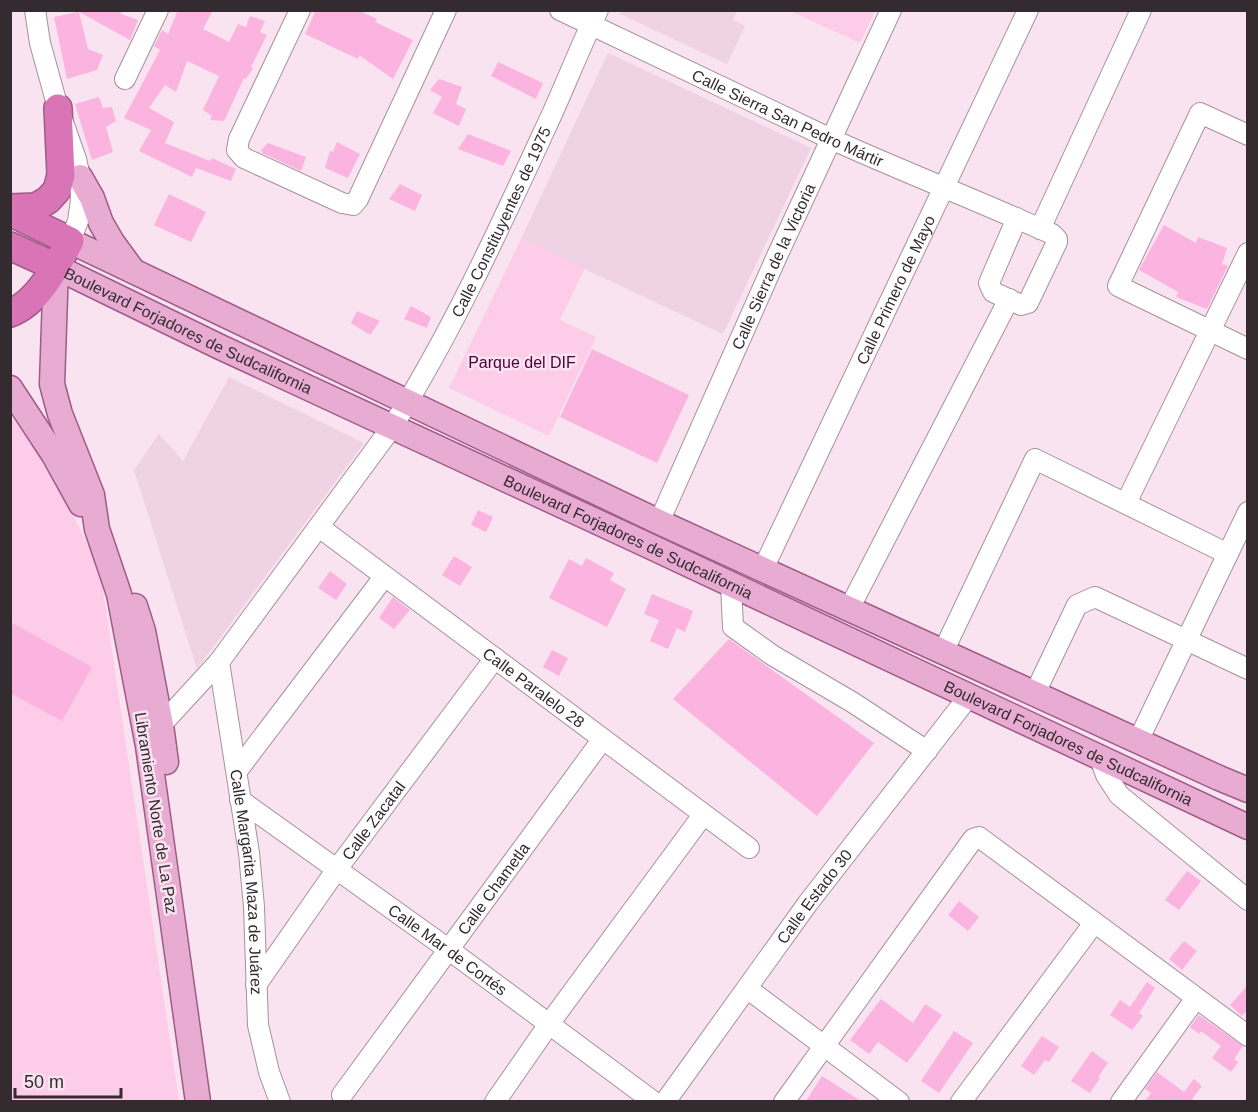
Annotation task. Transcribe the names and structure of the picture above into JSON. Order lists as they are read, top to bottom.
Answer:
{
  "streets": {
    "highway": ["Boulevard Forjadores de Sudcalifornia"],
    "main road": ["Libramiento Norte de La Paz"],
    "street": [
      "Calle Sierra San Pedro Mártir",
      "Calle Constituyentes de 1975",
      "Calle Sierra de la Victoria",
      "Calle Primero de Mayo",
      "Calle Paralelo 28",
      "Calle Zacatal",
      "Calle Margarita Maza de Juárez",
      "Calle Chametla",
      "Calle Estado 30",
      "Calle Mar de Cortés"
    ]
  },
  "crossings": [
    ["Calle Sierra San Pedro Mártir", "Calle Constituyentes de 1975"],
    ["Calle Sierra San Pedro Mártir", "Calle Sierra de la Victoria"],
    ["Calle Sierra San Pedro Mártir", "Calle Primero de Mayo"],
    ["Calle Constituyentes de 1975", "Boulevard Forjadores de Sudcalifornia"],
    ["Calle Sierra de la Victoria", "Boulevard Forjadores de Sudcalifornia"],
    ["Calle Primero de Mayo", "Boulevard Forjadores de Sudcalifornia"],
    ["Boulevard Forjadores de Sudcalifornia", "Libramiento Norte de La Paz"],
    ["Boulevard Forjadores de Sudcalifornia", "Calle Estado 30"],
    ["Calle Paralelo 28", "Calle Zacatal"],
    ["Calle Paralelo 28", "Calle Chametla"],
    ["Calle Zacatal", "Calle Margarita Maza de Juárez"],
    ["Calle Zacatal", "Calle Mar de Cortés"],
    ["Calle Margarita Maza de Juárez", "Calle Mar de Cortés"],
    ["Calle Chametla", "Calle Mar de Cortés"]
  ],
  "parks": ["Parque del DIF"],
  "scale_bar": "50 m"
}
